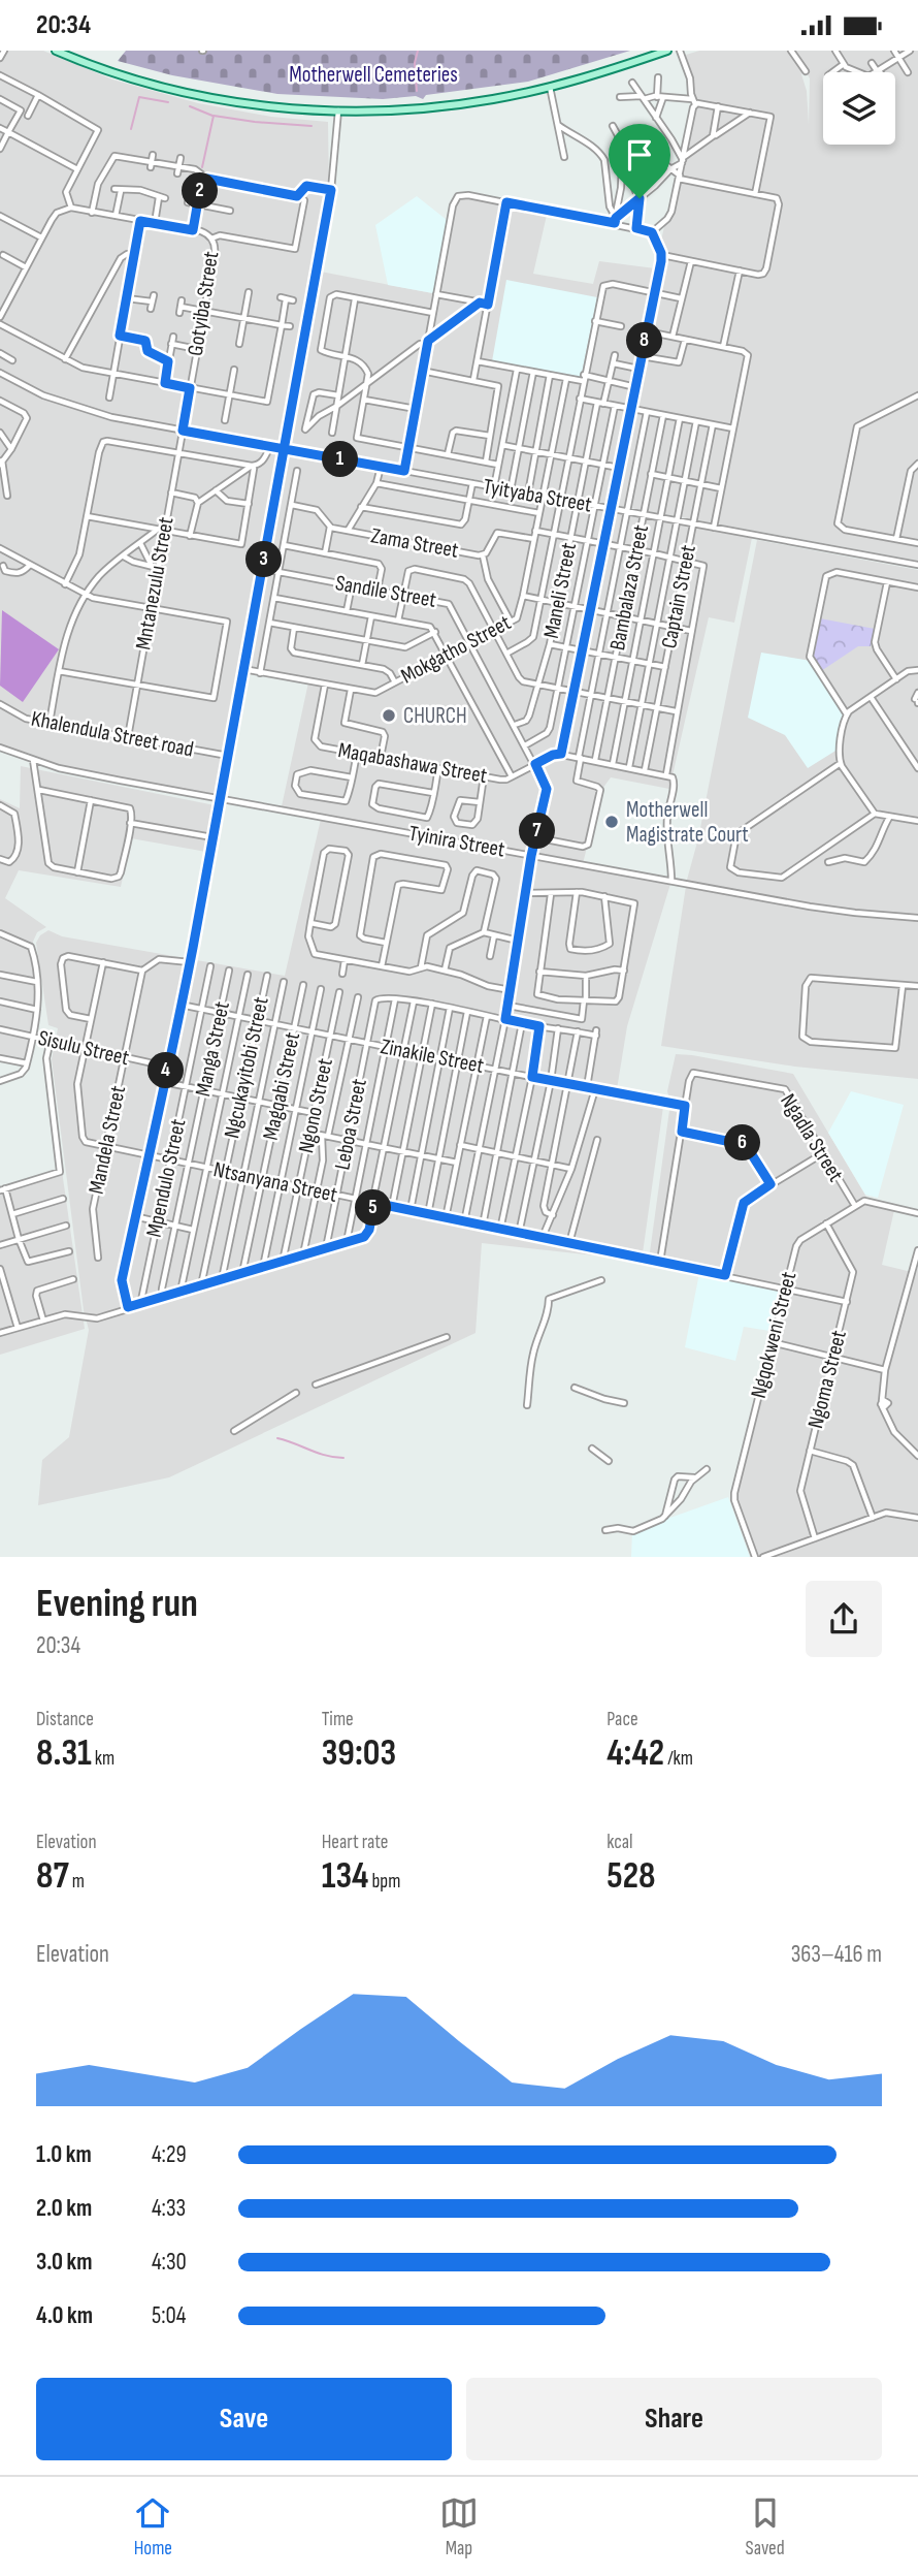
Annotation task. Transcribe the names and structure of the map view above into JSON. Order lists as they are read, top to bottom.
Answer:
{
  "streets": {
    "street": [
      "Gotyiba Street",
      "Tyityaba Street",
      "Zama Street",
      "Mntanezulu Street",
      "Bambalaza Street",
      "Maneli Street",
      "Sandile Street",
      "Captain Street",
      "Mokgatho Street",
      "Khalendula Street road",
      "Maqabashawa Street",
      "Tyinira Street",
      "Sisulu Street",
      "Manga Street",
      "Zinakile Street",
      "Ngcukayitobi Street",
      "Magqabi Street",
      "Ngono Street",
      "Leboa Street",
      "Ngadla Street",
      "Mandela Street",
      "Mpendulo Street",
      "Ntsanyana Street",
      "Ngqokweni Street",
      "Ngoma Street"
    ]
  },
  "crossings": [
    ["Gotyiba Street", "Tyityaba Street"],
    ["Gotyiba Street", "Mntanezulu Street"],
    ["Tyityaba Street", "Mntanezulu Street"],
    ["Tyityaba Street", "Bambalaza Street"],
    ["Tyityaba Street", "Maneli Street"],
    ["Tyityaba Street", "Captain Street"],
    ["Tyityaba Street", "Mokgatho Street"],
    ["Zama Street", "Mokgatho Street"],
    ["Mntanezulu Street", "Khalendula Street road"],
    ["Maneli Street", "Sandile Street"],
    ["Sandile Street", "Mokgatho Street"],
    ["Sandile Street", "Maqabashawa Street"],
    ["Sandile Street", "Tyinira Street"],
    ["Sandile Street", "Zinakile Street"],
    ["Sandile Street", "Ntsanyana Street"],
    ["Mokgatho Street", "Maqabashawa Street"],
    ["Sisulu Street", "Mandela Street"],
    ["Manga Street", "Zinakile Street"],
    ["Manga Street", "Ntsanyana Street"],
    ["Zinakile Street", "Ngcukayitobi Street"],
    ["Zinakile Street", "Magqabi Street"],
    ["Zinakile Street", "Ngono Street"],
    ["Zinakile Street", "Leboa Street"],
    ["Zinakile Street", "Ngadla Street"],
    ["Zinakile Street", "Mpendulo Street"],
    ["Ngcukayitobi Street", "Ntsanyana Street"],
    ["Magqabi Street", "Ntsanyana Street"],
    ["Ngono Street", "Ntsanyana Street"],
    ["Leboa Street", "Ntsanyana Street"],
    ["Ngadla Street", "Ntsanyana Street"],
    ["Ngadla Street", "Ngqokweni Street"],
    ["Mandela Street", "Ntsanyana Street"],
    ["Mpendulo Street", "Ntsanyana Street"],
    ["Ntsanyana Street", "Ngqokweni Street"],
    ["Ntsanyana Street", "Ngoma Street"],
    ["Ngqokweni Street", "Ngoma Street"]
  ],
  "parks": ["Motherwell Cemeteries"],
  "places": ["CHURCH", "Motherwell Magistrate Court"],
  "page": {
    "status": "20:34",
    "pins": [
      "2",
      "8",
      "1",
      "3",
      "7",
      "4",
      "6",
      "5"
    ],
    "heading": ["Evening run", "20:34"],
    "stats": [
      ["Distance", "8.31 km"],
      ["Time", "39:03"],
      ["Pace", "4:42 /km"],
      ["Elevation", "87 m"],
      ["Heart rate", "134 bpm"],
      ["kcal", "528"]
    ],
    "chart": ["Elevation", "363–416 m"],
    "list": [
      {
        "name": "1.0 km",
        "note": "4:29"
      },
      {
        "name": "2.0 km",
        "note": "4:33"
      },
      {
        "name": "3.0 km",
        "note": "4:30"
      },
      {
        "name": "4.0 km",
        "note": "5:04"
      }
    ],
    "buttons": ["Save", "Share"],
    "tabs": ["Home", "Map", "Saved"]
  }
}
